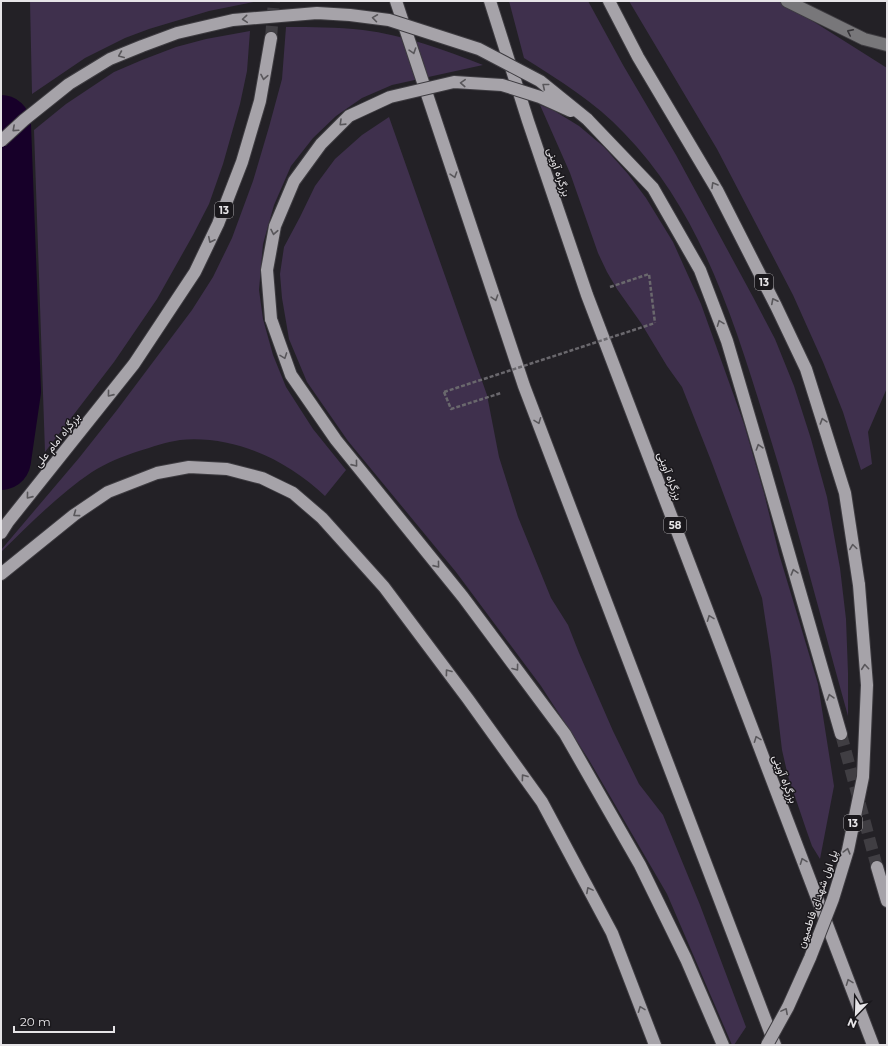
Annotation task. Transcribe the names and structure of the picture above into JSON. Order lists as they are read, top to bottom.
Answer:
{
  "streets": {
    "highway": [
      "بزرگراه آوینی",
      "13",
      "بزرگراه امام علی",
      "58",
      "پل اول شهدای فاطمیون"
    ]
  },
  "one_way": ["بزرگراه امام علی"],
  "scale_bar": "20 m",
  "north": "bottom left"
}
